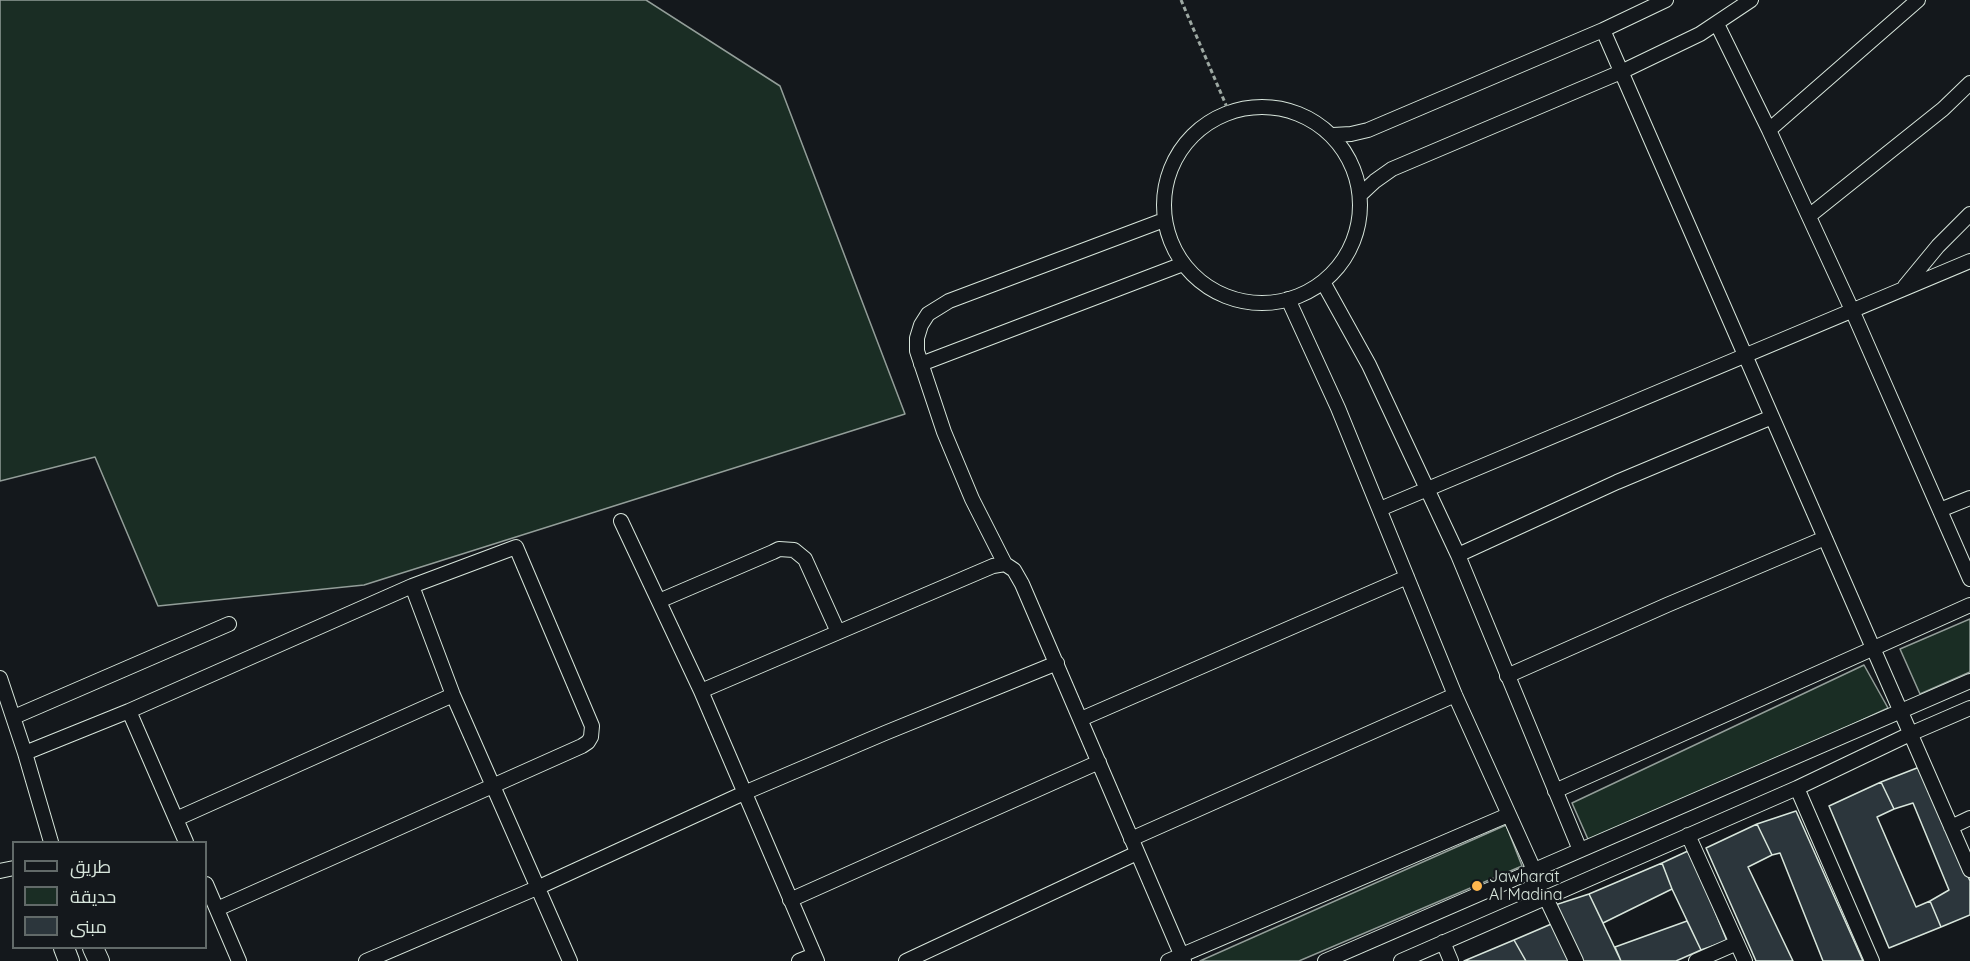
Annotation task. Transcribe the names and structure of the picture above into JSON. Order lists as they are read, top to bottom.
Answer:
{
  "places": ["Jawharat Al Madina"],
  "legend": ["طريق", "حديقة", "مبنى"]
}
